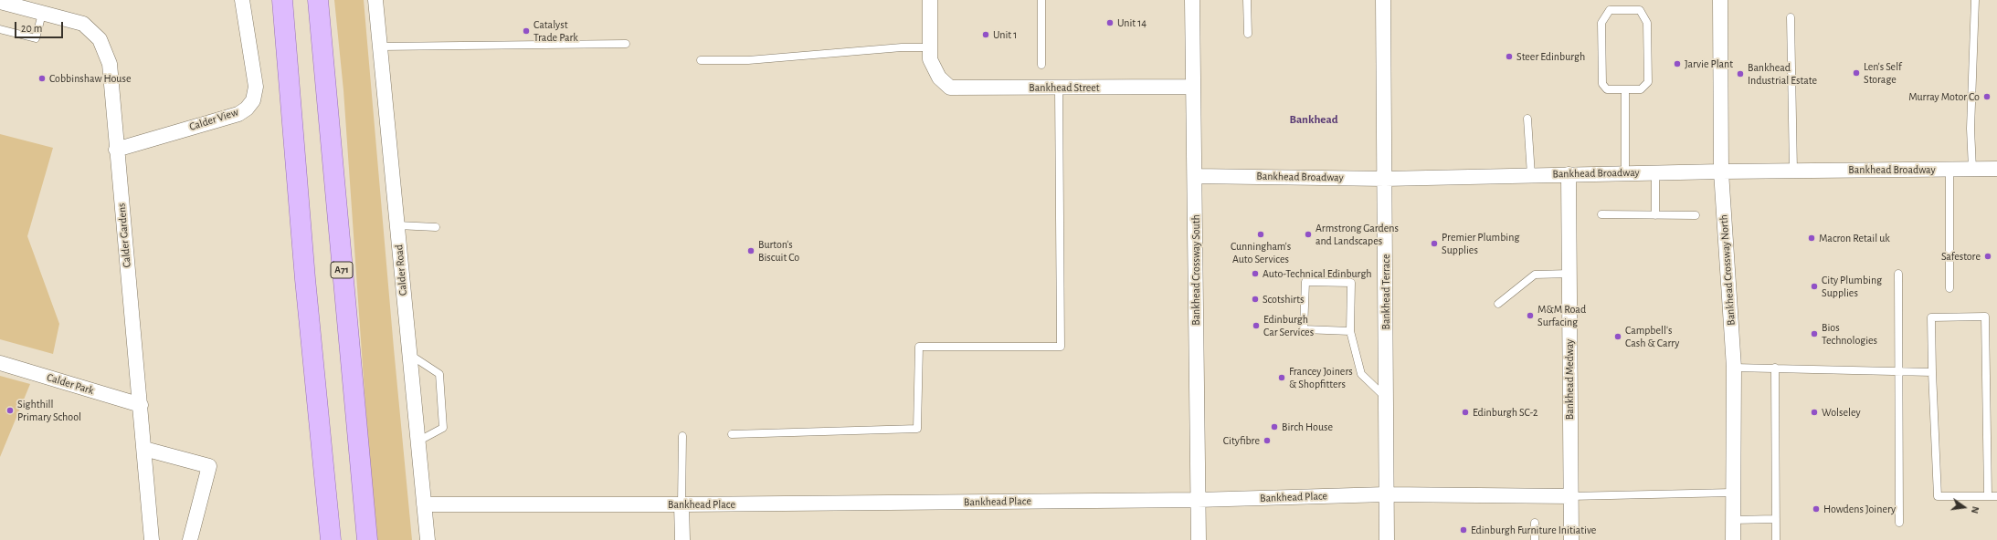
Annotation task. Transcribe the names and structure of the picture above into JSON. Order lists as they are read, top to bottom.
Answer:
{
  "streets": {
    "main road": ["A71"],
    "street": [
      "Bankhead Street",
      "Calder View",
      "Bankhead Broadway",
      "Calder Gardens",
      "Calder Road",
      "Bankhead Crossway South",
      "Bankhead Crossway North",
      "Bankhead Terrace",
      "Bankhead Medway",
      "Calder Park",
      "Bankhead Place"
    ]
  },
  "crossings": [
    ["Bankhead Street", "Bankhead Crossway South"],
    ["Calder View", "Calder Gardens"],
    ["Bankhead Broadway", "Bankhead Crossway South"],
    ["Bankhead Broadway", "Bankhead Crossway North"],
    ["Bankhead Broadway", "Bankhead Terrace"],
    ["Bankhead Broadway", "Bankhead Medway"],
    ["Calder Gardens", "Calder Park"],
    ["Calder Road", "Bankhead Place"],
    ["Bankhead Crossway South", "Bankhead Place"],
    ["Bankhead Terrace", "Bankhead Place"],
    ["Bankhead Medway", "Bankhead Place"]
  ],
  "districts": ["Bankhead"],
  "places": [
    "Unit 14",
    "Catalyst Trade Park",
    "Unit 1",
    "Steer Edinburgh",
    "Jarvie Plant",
    "Len's Self Storage",
    "Bankhead Industrial Estate",
    "Cobbinshaw House",
    "Murray Motor Co",
    "Cunningham's Auto Services",
    "Armstrong Gardens and Landscapes",
    "Macron Retail uk",
    "Premier Plumbing Supplies",
    "Burton's Biscuit Co",
    "Safestore",
    "Auto-Technical Edinburgh",
    "City Plumbing Supplies",
    "Scotshirts",
    "M&M Road Surfacing",
    "Edinburgh Car Services",
    "Bios Technologies",
    "Campbell's Cash & Carry",
    "Francey Joiners & Shopfitters",
    "Sighthill Primary School",
    "Edinburgh SC-2",
    "Wolseley",
    "Birch House",
    "Cityfibre",
    "Howdens Joinery",
    "Edinburgh Furniture Initiative"
  ],
  "scale_bar": "20 m",
  "north": "right"
}
